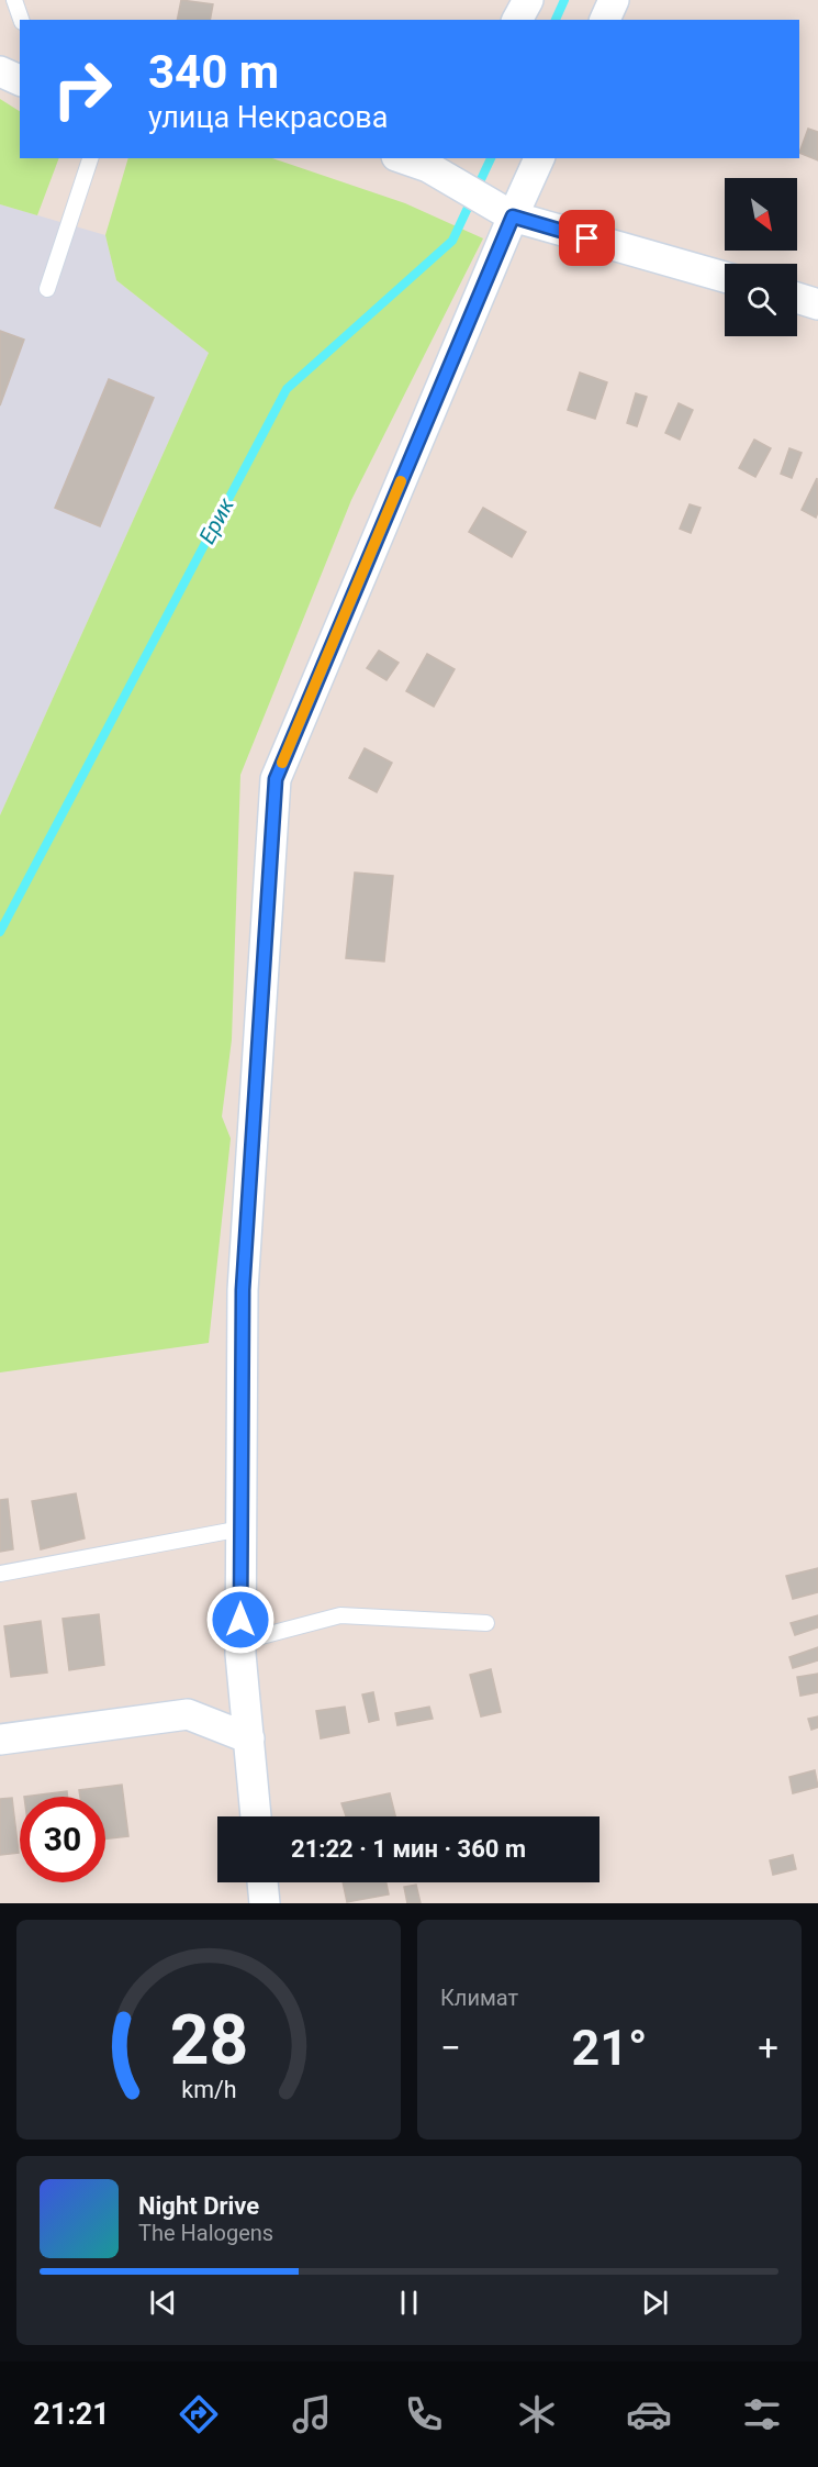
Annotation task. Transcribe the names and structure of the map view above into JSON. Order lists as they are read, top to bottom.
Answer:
{
  "water": ["Ерик"],
  "north": "bottom right",
  "page": {
    "turn": ["340 m", "улица Некрасова"],
    "limit": "30",
    "trip": "21:22 · 1 мин · 360 m",
    "tile": "Климат",
    "heat": ["−", "21°", "+"],
    "song": ["Night Drive", "The Halogens"],
    "tabs": "21:21",
    "gauge": ["28", "km/h"]
  }
}
